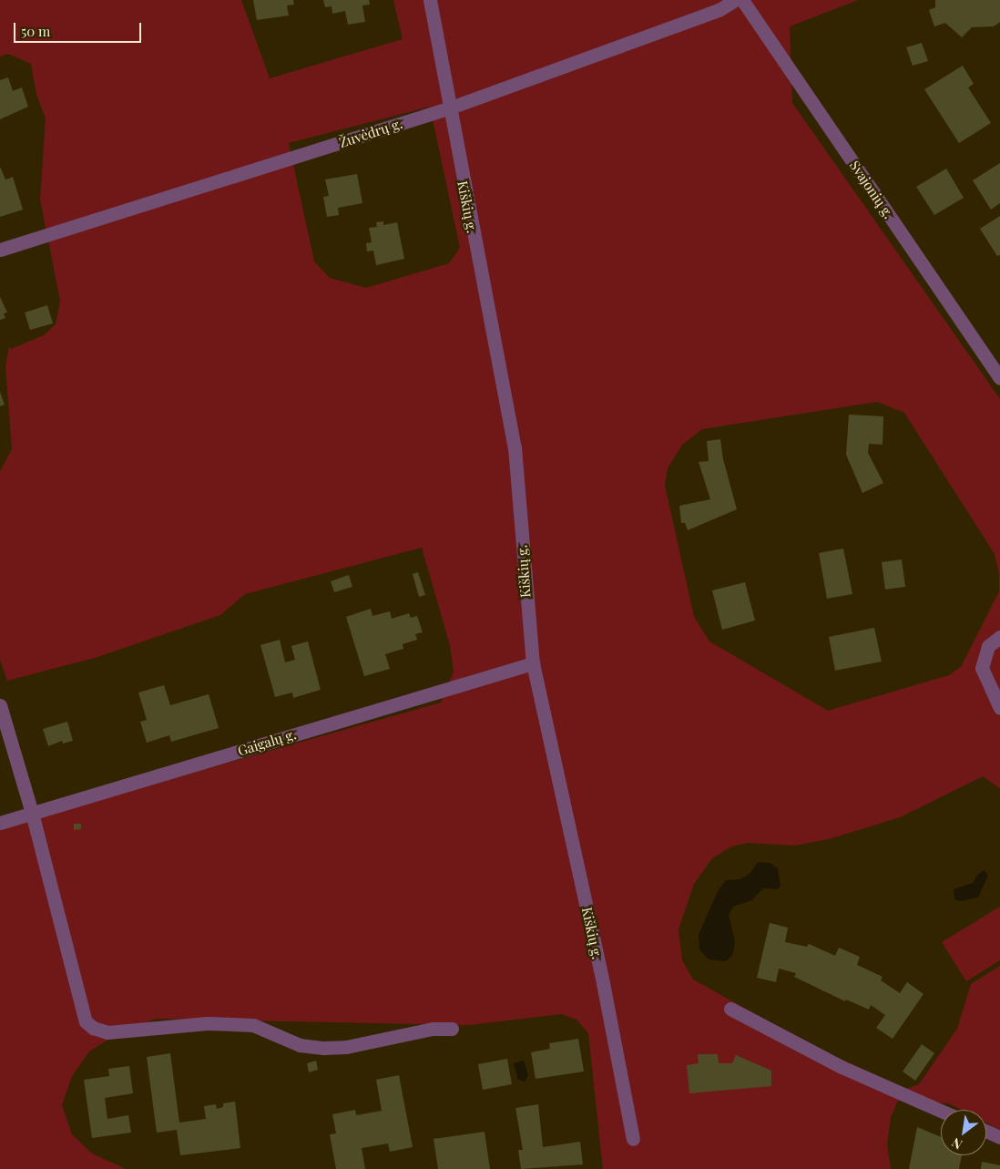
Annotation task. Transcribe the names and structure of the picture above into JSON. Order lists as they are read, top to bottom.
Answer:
{
  "streets": {
    "street": [
      "Žuvėdrų g.",
      "Svajonių g.",
      "Kiškių g.",
      "Gaigalų g."
    ]
  },
  "crossings": [
    ["Žuvėdrų g.", "Kiškių g."],
    ["Kiškių g.", "Gaigalų g."]
  ],
  "scale_bar": "50 m",
  "north": "bottom left"
}
